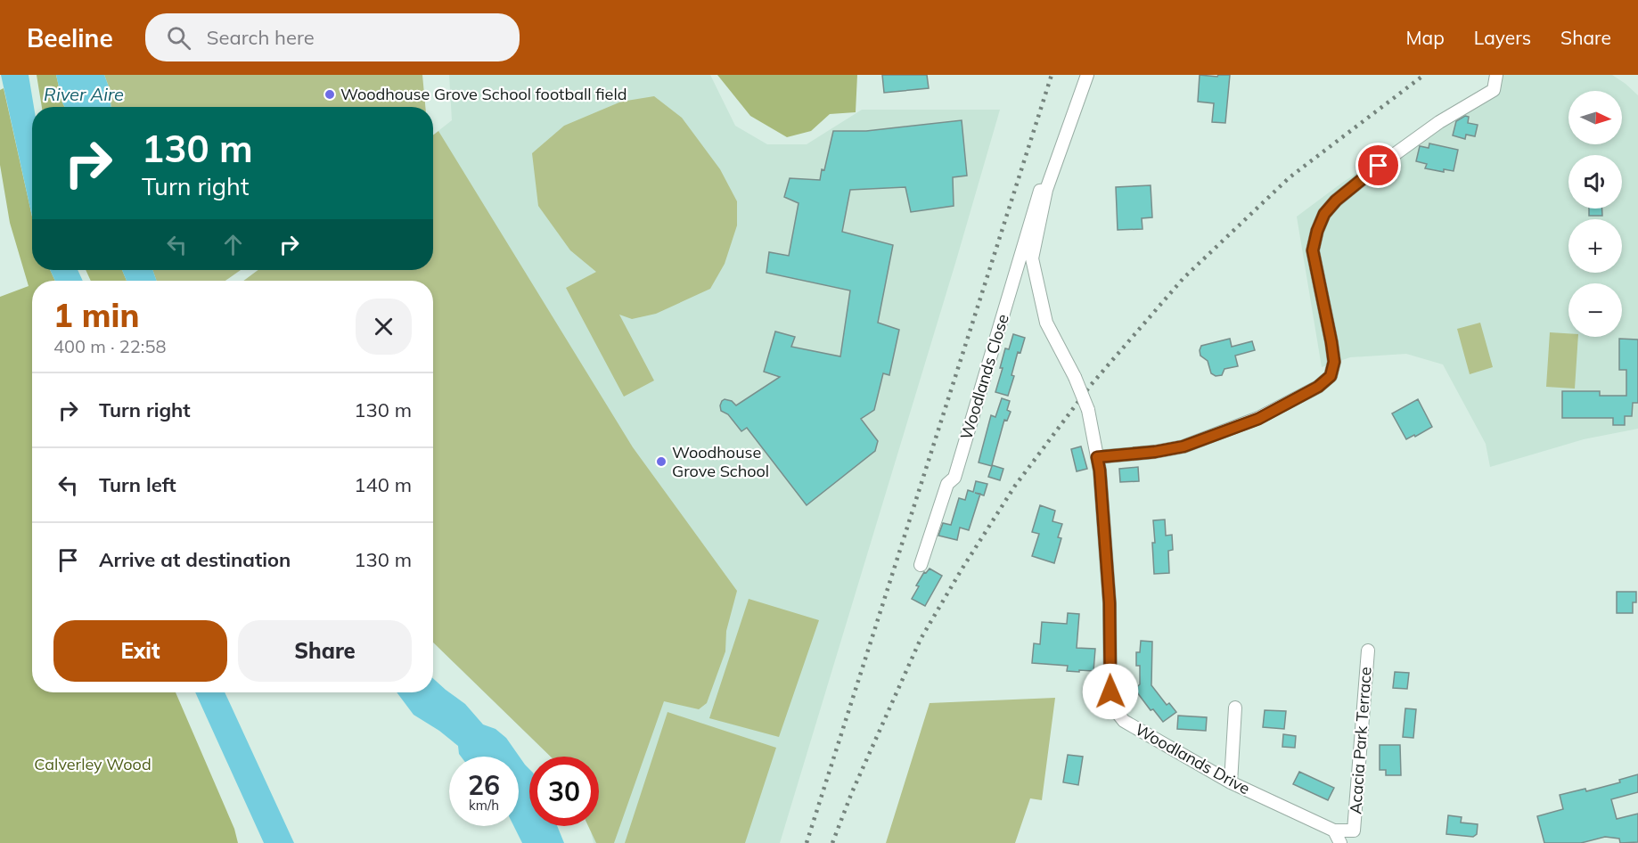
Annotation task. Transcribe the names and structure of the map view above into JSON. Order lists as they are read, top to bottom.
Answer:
{
  "streets": {
    "street": ["Woodlands Close", "Acacia Park Terrace", "Woodlands Drive"]
  },
  "crossings": [
    ["Woodlands Close", "Woodlands Drive"],
    ["Acacia Park Terrace", "Woodlands Drive"]
  ],
  "water": ["River Aire"],
  "parks": ["Calverley Wood"],
  "places": ["Woodhouse Grove School football field", "Woodhouse Grove School"],
  "north": "right",
  "page": {
    "header": "Beeline",
    "search": "Search here",
    "nav": ["Map", "Layers", "Share"],
    "map_buttons": ["+", "−"],
    "turn": ["130 m", "Turn right"],
    "heading": ["1 min", "400 m · 22:58"],
    "list": [
      {
        "name": "Turn right",
        "value": "130 m"
      },
      {
        "name": "Turn left",
        "value": "140 m"
      },
      {
        "name": "Arrive at destination",
        "value": "130 m"
      }
    ],
    "buttons": ["Exit", "Share"],
    "speed": "26 km/h",
    "limit": "30"
  }
}
